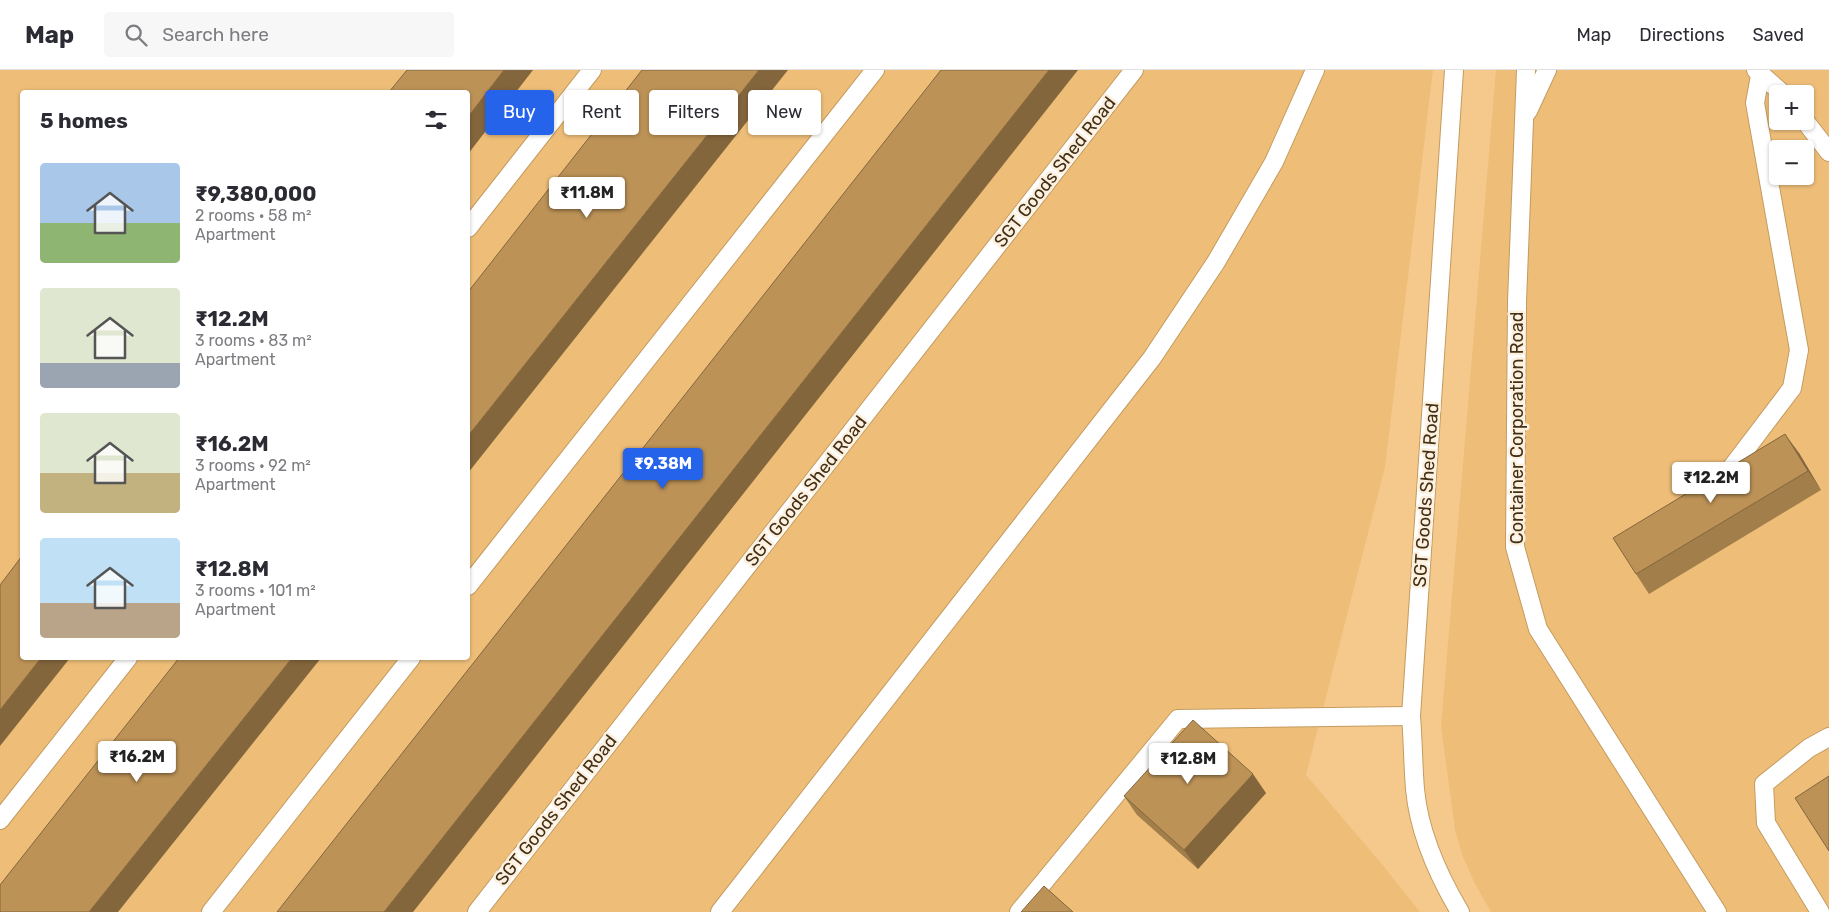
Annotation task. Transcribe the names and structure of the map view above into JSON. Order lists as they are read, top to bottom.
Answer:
{
  "streets": {
    "lane": ["SGT Goods Shed Road", "Container Corporation Road"]
  },
  "page": {
    "header": "Map",
    "search": "Search here",
    "nav": ["Map", "Directions", "Saved"],
    "map_buttons": ["+", "−"],
    "chip": [
      "Buy",
      "Rent",
      "Filters",
      "New"
    ],
    "heading": "5 homes",
    "list": [
      {
        "name": "₹9,380,000",
        "note": "2 rooms · 58 m² · Apartment"
      },
      {
        "name": "₹12.2M",
        "note": "3 rooms · 83 m² · Apartment"
      },
      {
        "name": "₹16.2M",
        "note": "3 rooms · 92 m² · Apartment"
      },
      {
        "name": "₹12.8M",
        "note": "3 rooms · 101 m² · Apartment"
      }
    ],
    "price": [
      "₹11.8M",
      "₹9.38M",
      "₹12.2M",
      "₹16.2M",
      "₹12.8M"
    ]
  }
}
